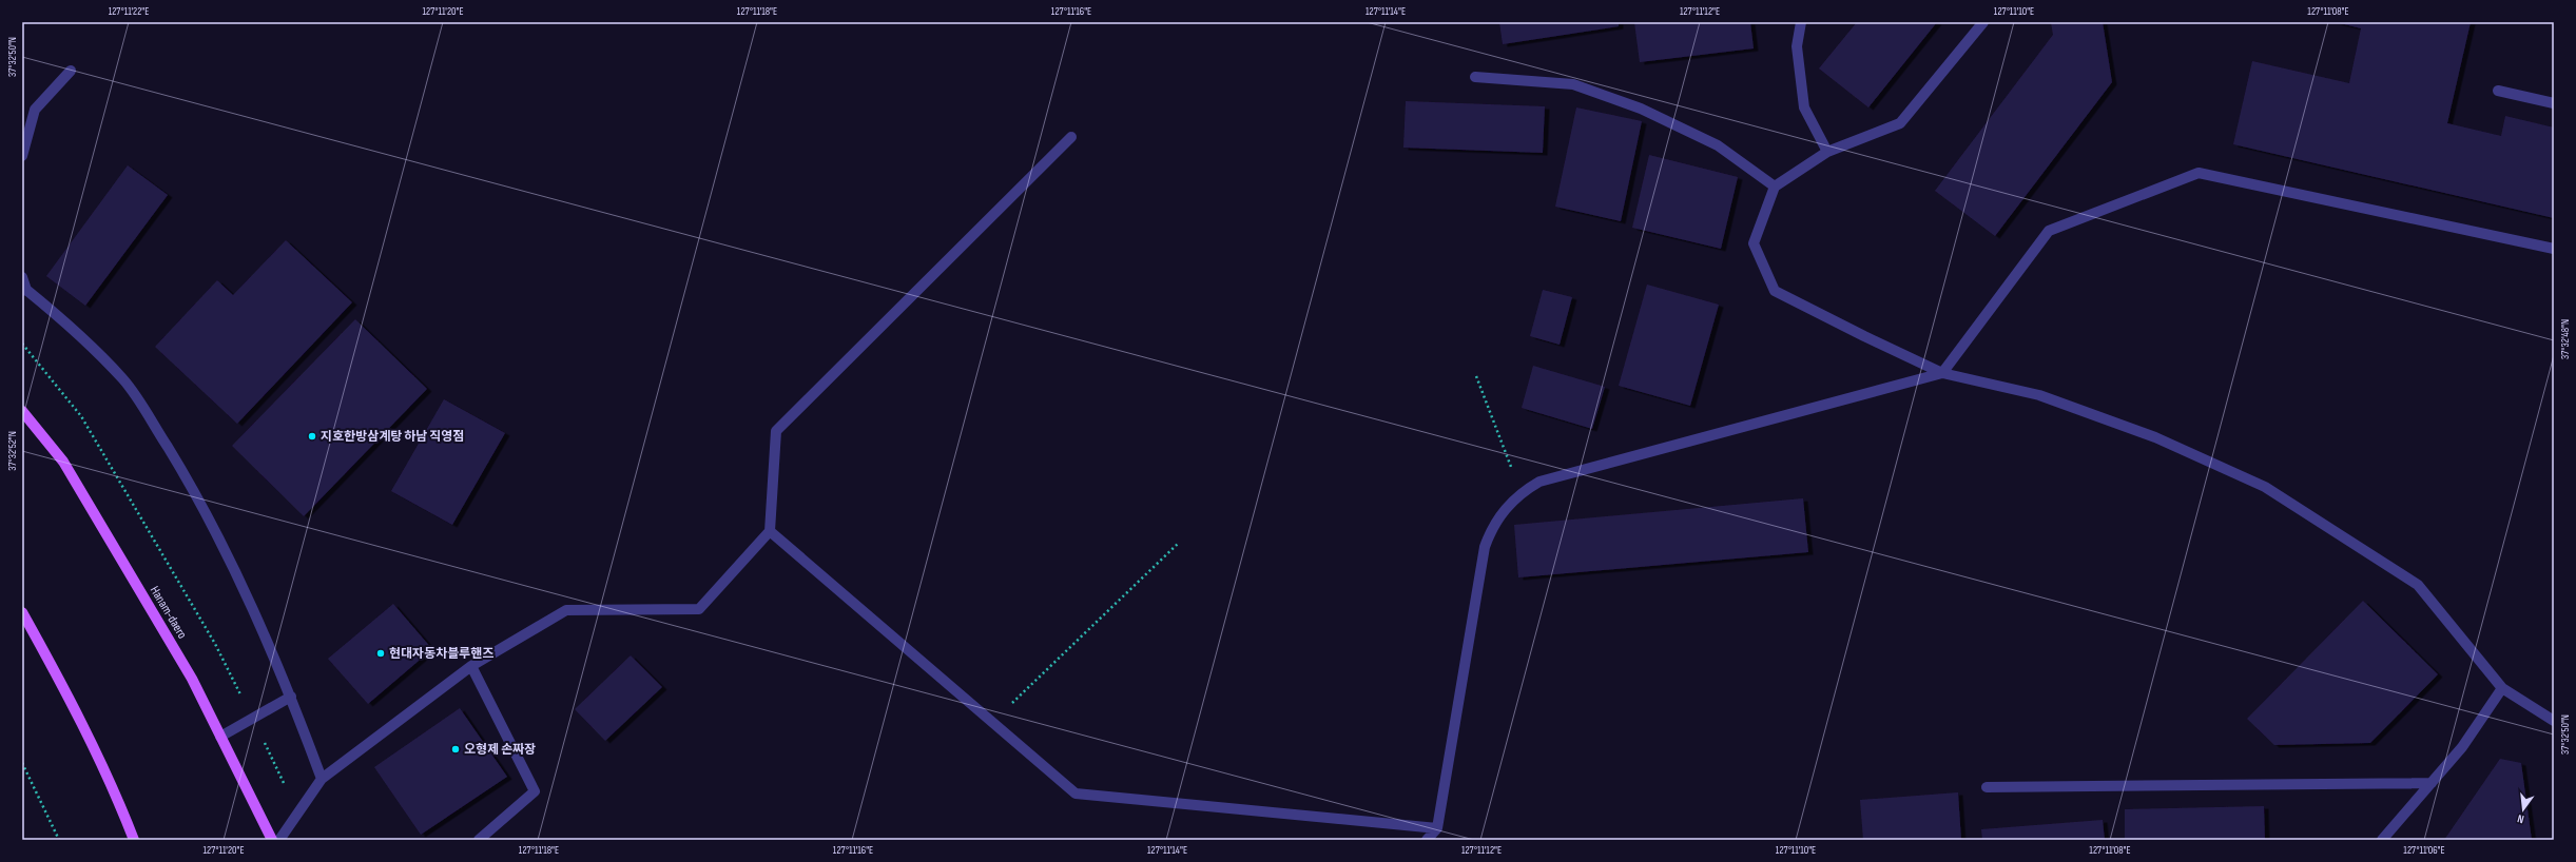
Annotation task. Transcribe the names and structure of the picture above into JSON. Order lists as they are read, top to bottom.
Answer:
{
  "streets": {
    "main road": ["Hanam-daero"]
  },
  "places": ["지호한방삼계탕 하남 직영점", "현대자동차블루핸즈", "오형제 손짜장"],
  "north": "bottom",
  "coordinates": [
    "127°11'22\"E",
    "127°11'20\"E",
    "127°11'18\"E",
    "127°11'16\"E",
    "127°11'14\"E",
    "127°11'12\"E",
    "127°11'10\"E",
    "127°11'08\"E",
    "37°32'50\"N",
    "37°32'48\"N",
    "37°32'52\"N",
    "127°11'06\"E"
  ]
}
